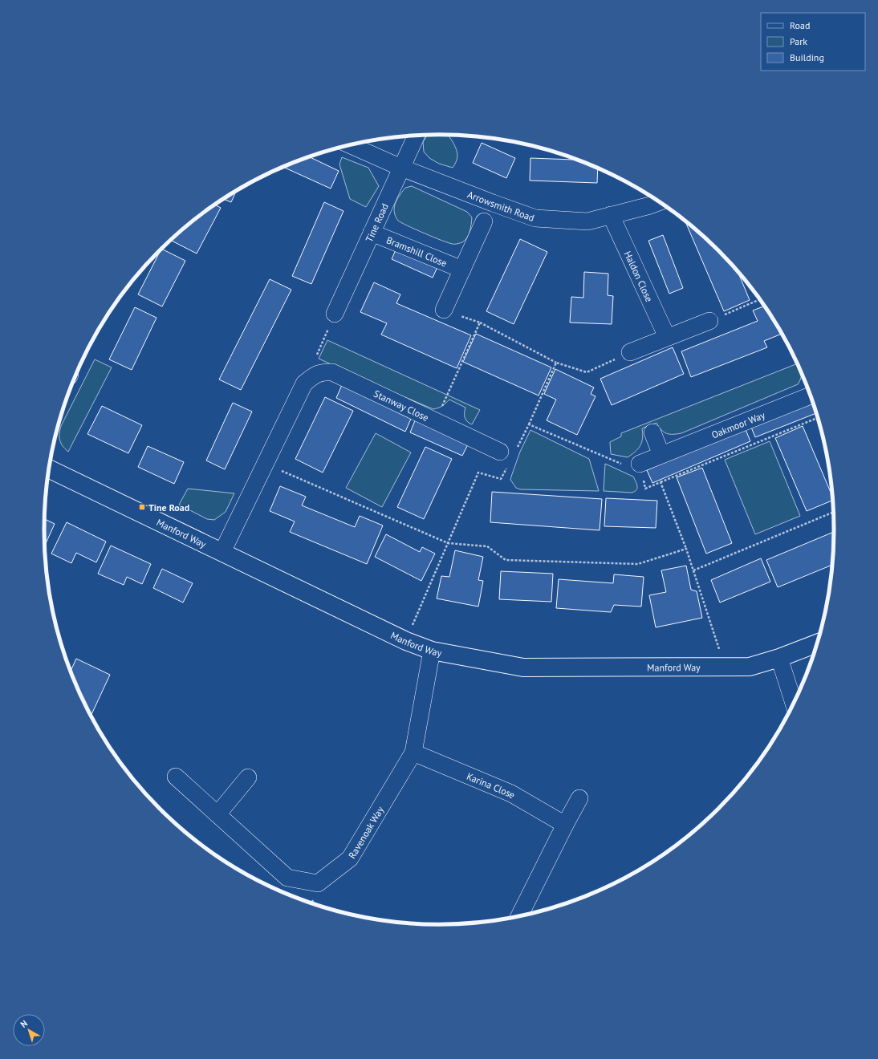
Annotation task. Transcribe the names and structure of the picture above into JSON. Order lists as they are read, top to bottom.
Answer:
{
  "streets": {
    "street": [
      "Arrowsmith Road",
      "Tine Road",
      "Bramshill Close",
      "Haldon Close",
      "Stanway Close",
      "Oakmoor Way",
      "Manford Way",
      "Karina Close",
      "Ravenoak Way"
    ]
  },
  "crossings": [
    ["Arrowsmith Road", "Tine Road"],
    ["Arrowsmith Road", "Haldon Close"],
    ["Tine Road", "Bramshill Close"],
    ["Manford Way", "Ravenoak Way"],
    ["Karina Close", "Ravenoak Way"]
  ],
  "places": {
    "transit": ["Tine Road"]
  },
  "legend": ["Road", "Park", "Building"],
  "north": "top left"
}
